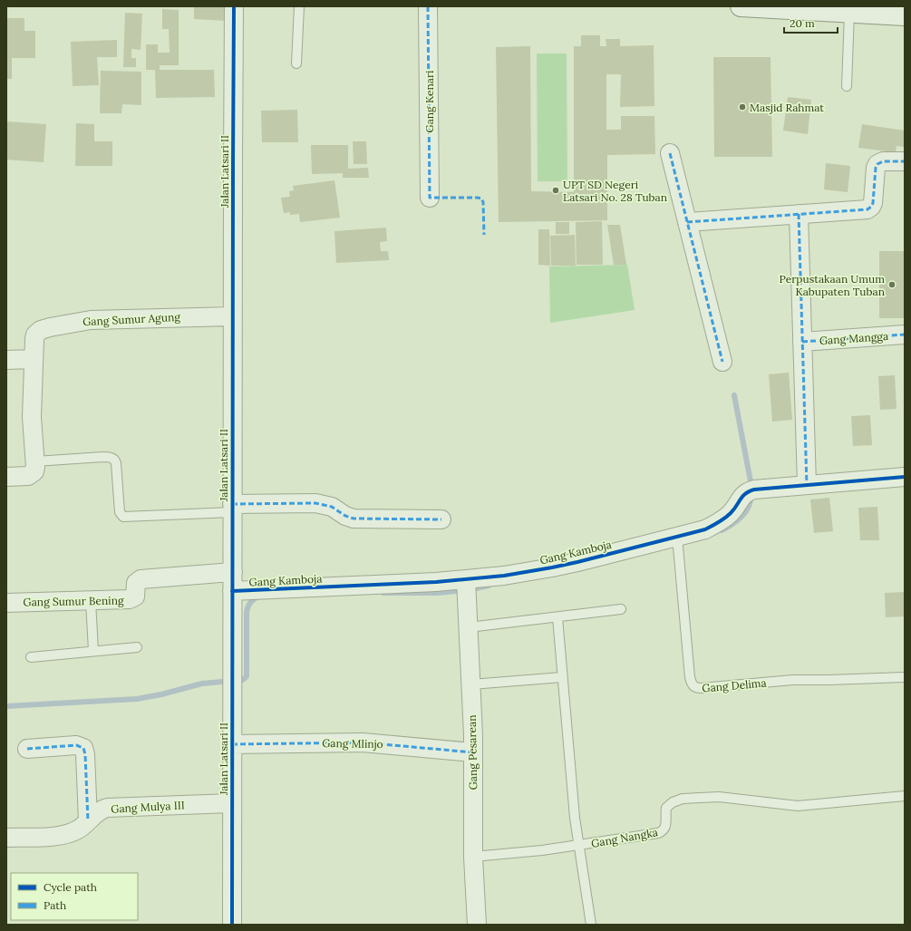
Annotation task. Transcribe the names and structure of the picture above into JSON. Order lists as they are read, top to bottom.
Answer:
{
  "streets": {
    "street": [
      "Gang Kenari",
      "Jalan Latsari II",
      "Gang Sumur Agung",
      "Gang Mangga",
      "Gang Kamboja",
      "Gang Sumur Bening",
      "Gang Mlinjo",
      "Gang Pesarean",
      "Gang Mulya III"
    ],
    "lane": ["Gang Delima", "Gang Nangka"]
  },
  "crossings": [
    ["Jalan Latsari II", "Gang Sumur Agung"],
    ["Jalan Latsari II", "Gang Kamboja"],
    ["Jalan Latsari II", "Gang Sumur Bening"],
    ["Jalan Latsari II", "Gang Mlinjo"],
    ["Jalan Latsari II", "Gang Mulya III"],
    ["Gang Kamboja", "Gang Delima"],
    ["Gang Kamboja", "Gang Pesarean"],
    ["Gang Mlinjo", "Gang Pesarean"],
    ["Gang Pesarean", "Gang Nangka"]
  ],
  "places": ["Masjid Rahmat", "UPT SD Negeri Latsari No. 28 Tuban", "Perpustakaan Umum Kabupaten Tuban"],
  "legend": ["Cycle path", "Path"],
  "scale_bar": "20 m"
}
